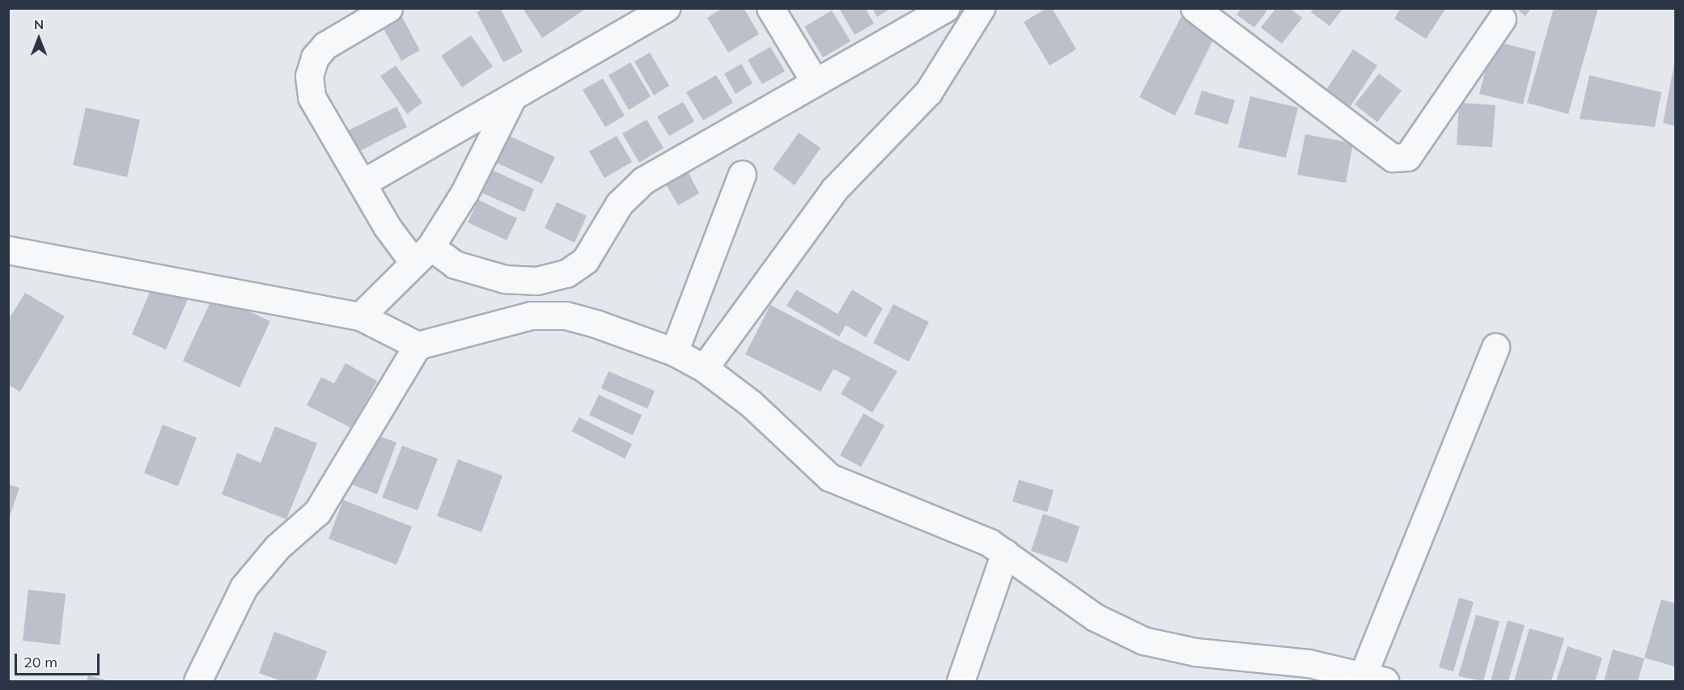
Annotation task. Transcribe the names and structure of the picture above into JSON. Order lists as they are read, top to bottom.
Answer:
{
  "scale_bar": "20 m",
  "north": "top"
}
